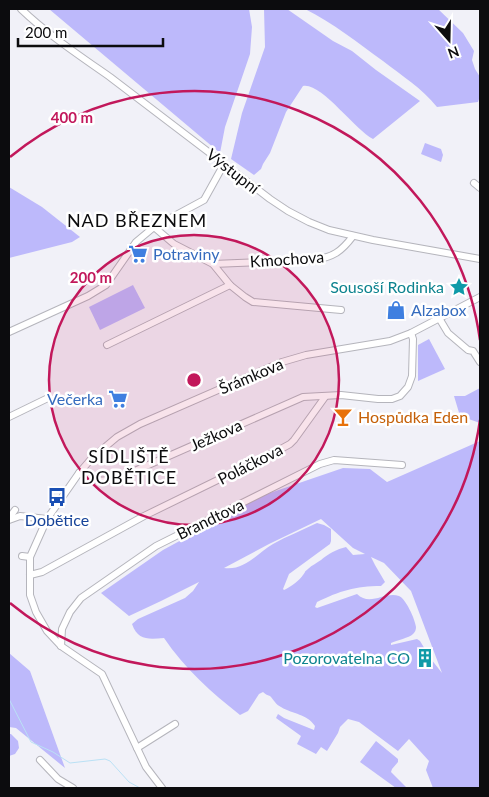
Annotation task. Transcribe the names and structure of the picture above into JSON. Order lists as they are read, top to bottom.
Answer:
{
  "streets": {
    "street": [
      "Výstupní",
      "Kmochova",
      "Šrámkova",
      "Ježkova",
      "Poláčkova",
      "Brandtova"
    ]
  },
  "crossings": [
    ["Výstupní", "Kmochova"],
    ["Šrámkova", "Ježkova"],
    ["Šrámkova", "Poláčkova"],
    ["Šrámkova", "Brandtova"],
    ["Ježkova", "Poláčkova"]
  ],
  "districts": ["NAD BŘEZNEM", "SÍDLIŠTĚ DOBĚTICE"],
  "places": {
    "supermarket": ["Potraviny", "Večerka"],
    "place": ["Sousoší Rodinka"],
    "shop": ["Alzabox"],
    "bar": ["Hospůdka Eden"],
    "bus stop": ["Dobětice"],
    "building": ["Pozorovatelna CO"]
  },
  "scale_bar": "200 m",
  "north": "bottom",
  "rings": ["400 m", "200 m"]
}
